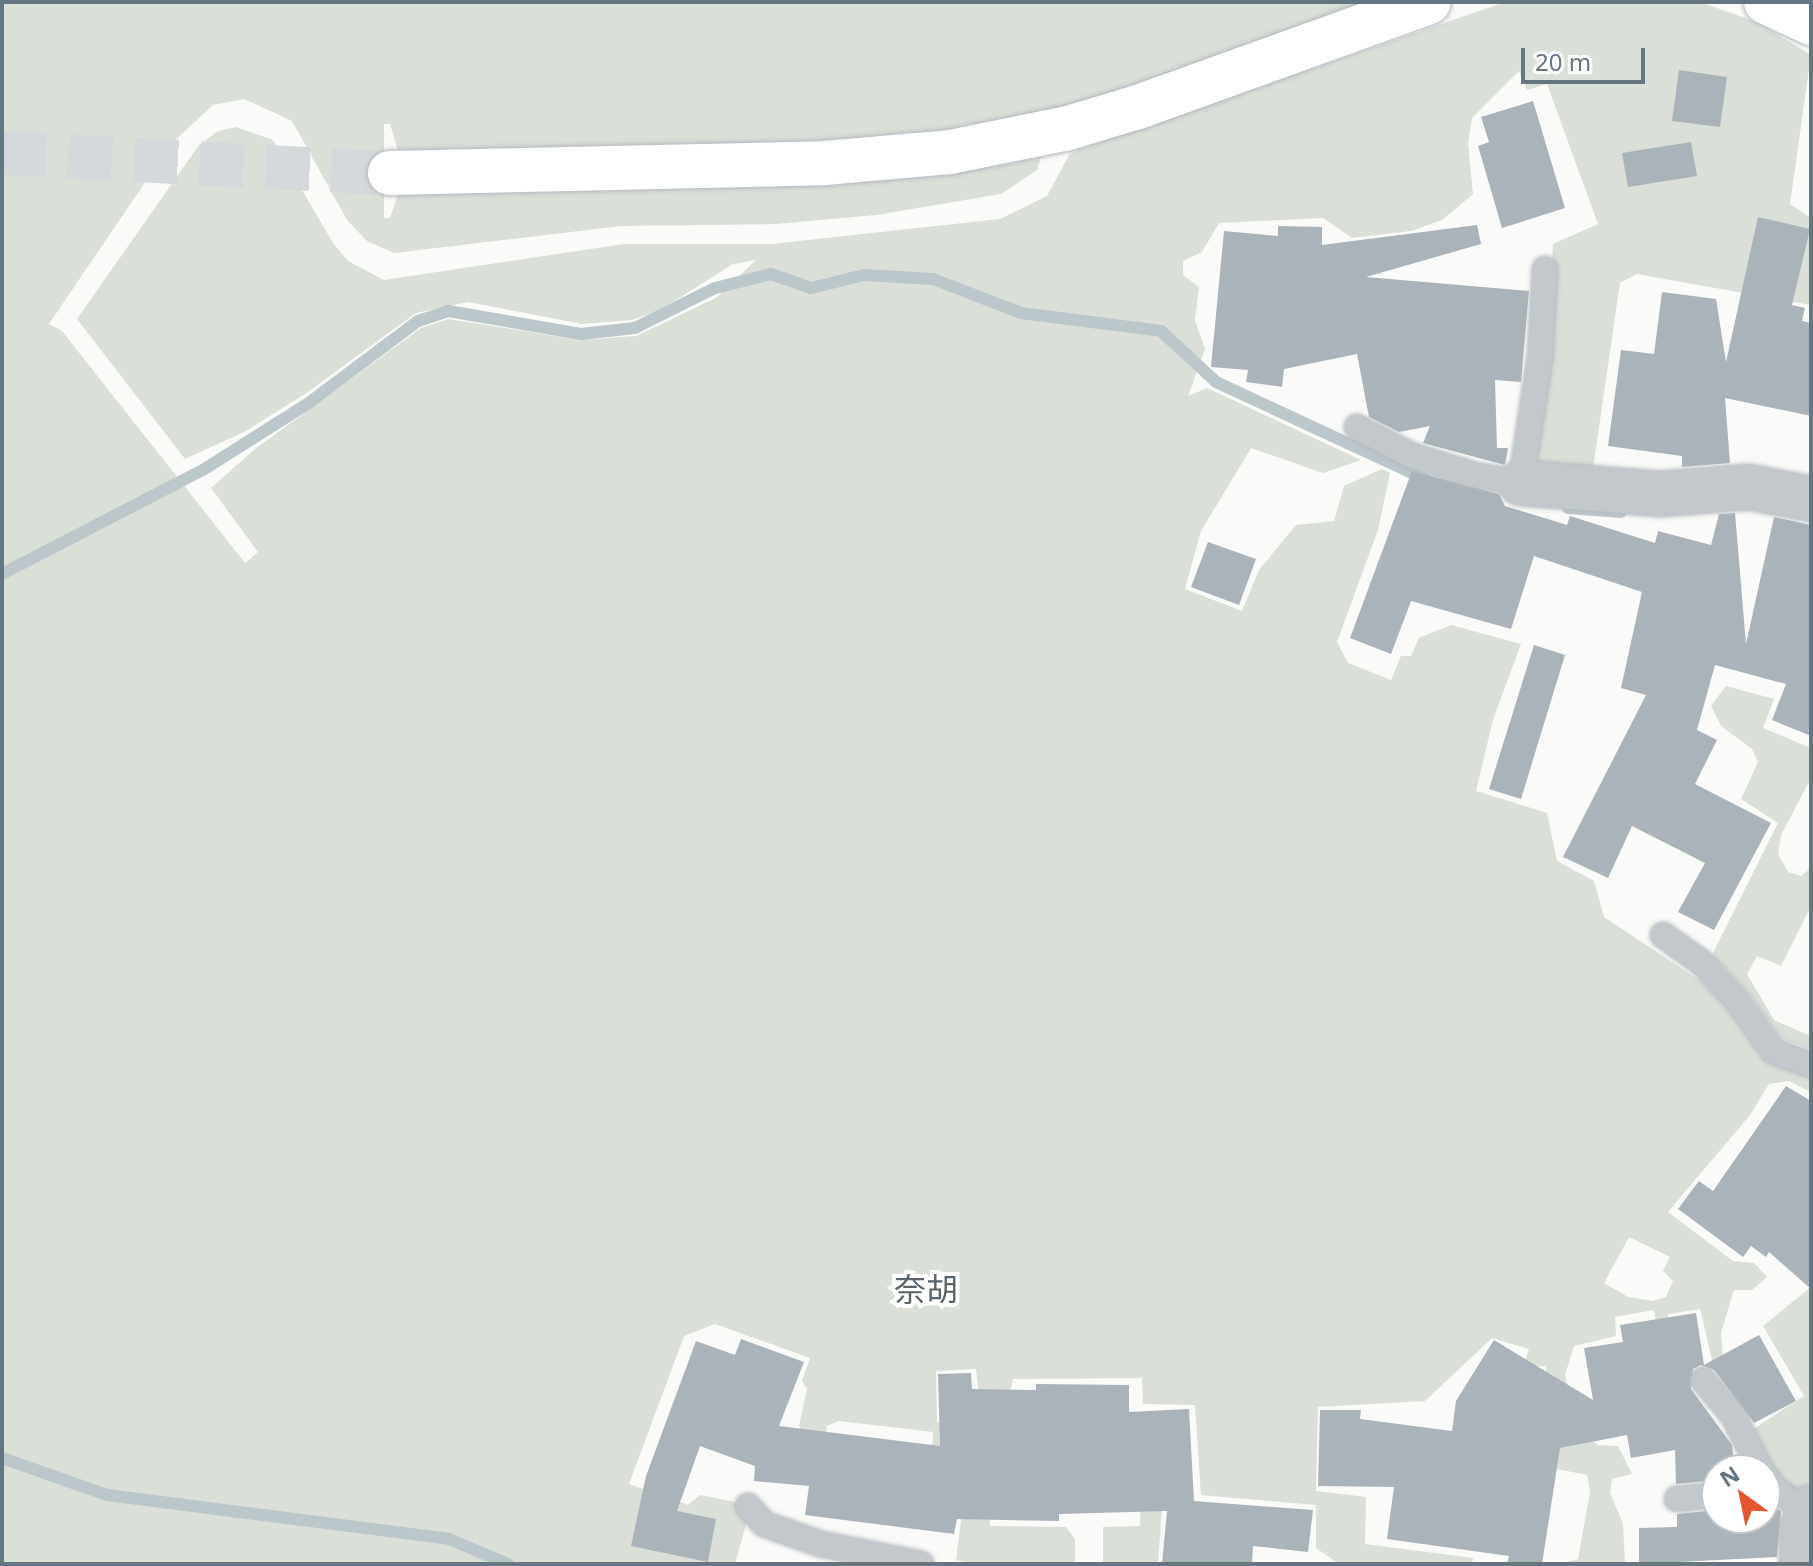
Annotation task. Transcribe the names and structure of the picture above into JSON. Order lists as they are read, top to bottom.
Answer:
{
  "districts": ["奈胡"],
  "scale_bar": "20 m",
  "north": "top left"
}
